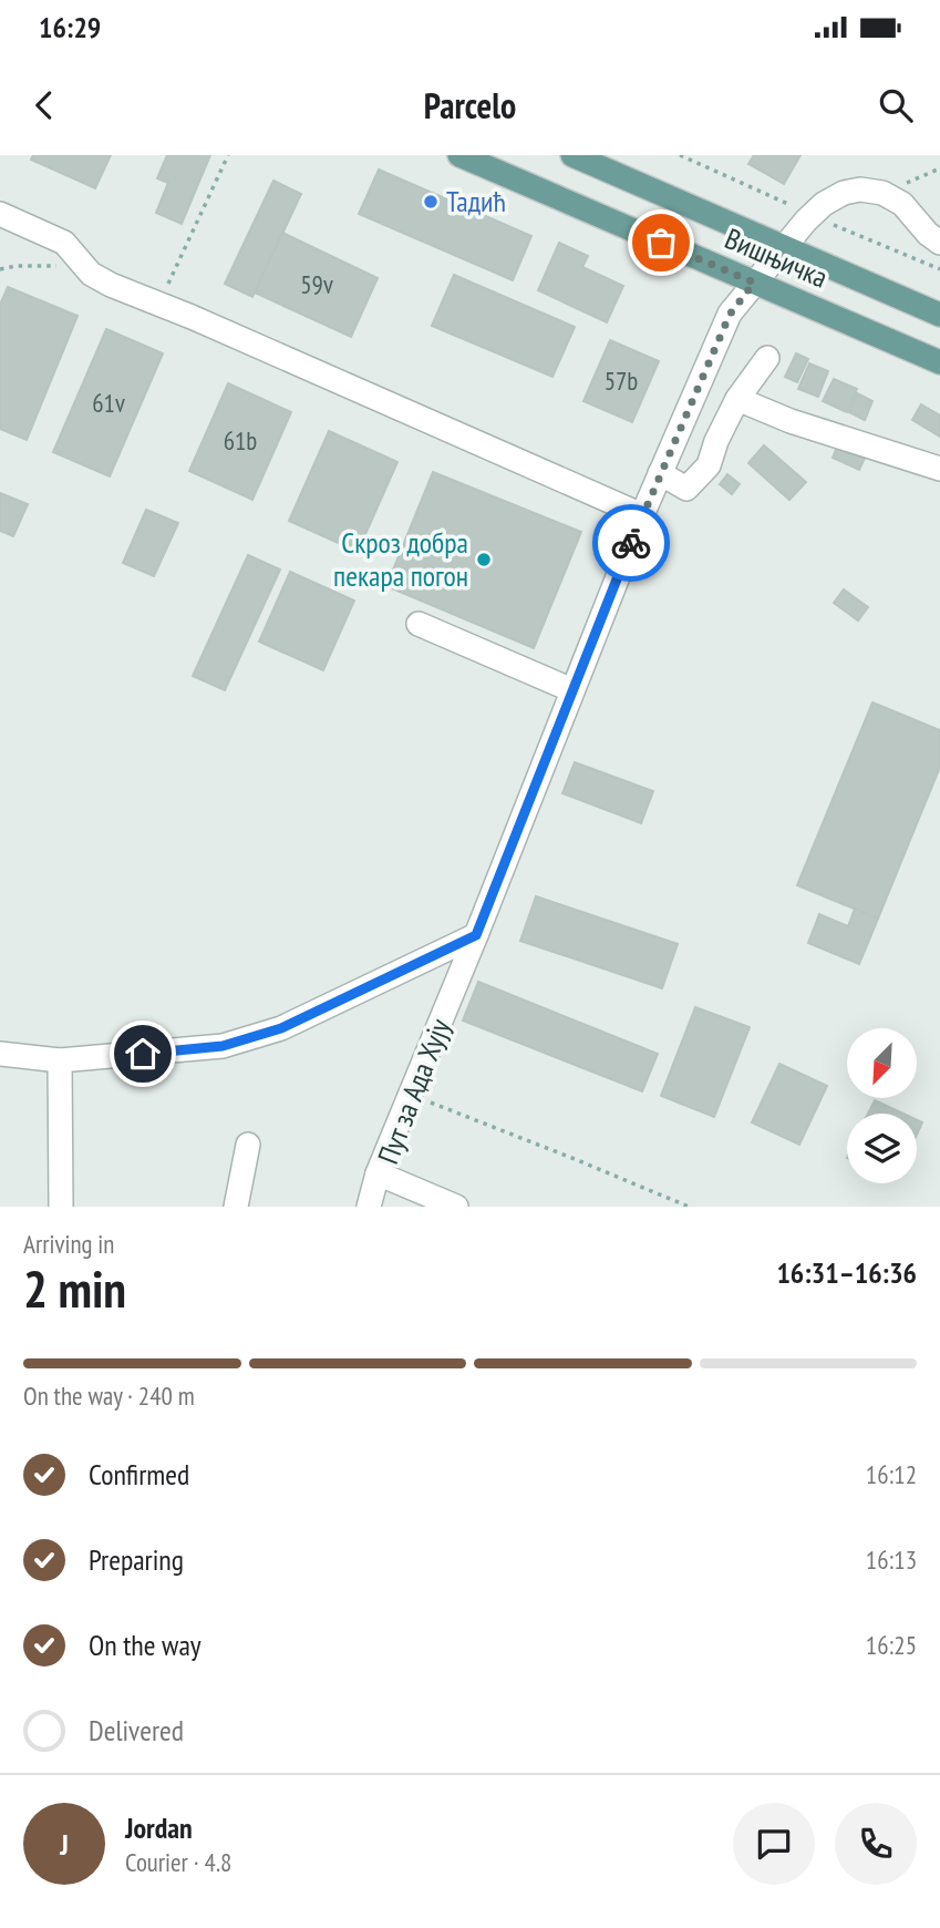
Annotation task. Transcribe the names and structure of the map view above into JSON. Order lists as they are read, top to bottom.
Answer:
{
  "streets": {
    "main road": ["Вишњичка"],
    "lane": ["Пут за Ада Хују"]
  },
  "crossings": [
    ["Вишњичка", "Пут за Ада Хују"]
  ],
  "places": ["Тадић", "Скроз добра пекара погон"],
  "house_numbers": [
    "59v",
    "57b",
    "61v",
    "61b"
  ],
  "north": "bottom left",
  "page": {
    "status": "16:29",
    "header": "Parcelo",
    "heading": ["2 min", "Arriving in", "16:31–16:36"],
    "panel": ["Jordan", "Courier · 4.8"],
    "bar": "On the way · 240 m",
    "list": [
      ["Confirmed", "16:12"],
      ["Preparing", "16:13"],
      ["On the way", "16:25"],
      "Delivered"
    ],
    "round": "J"
  }
}
